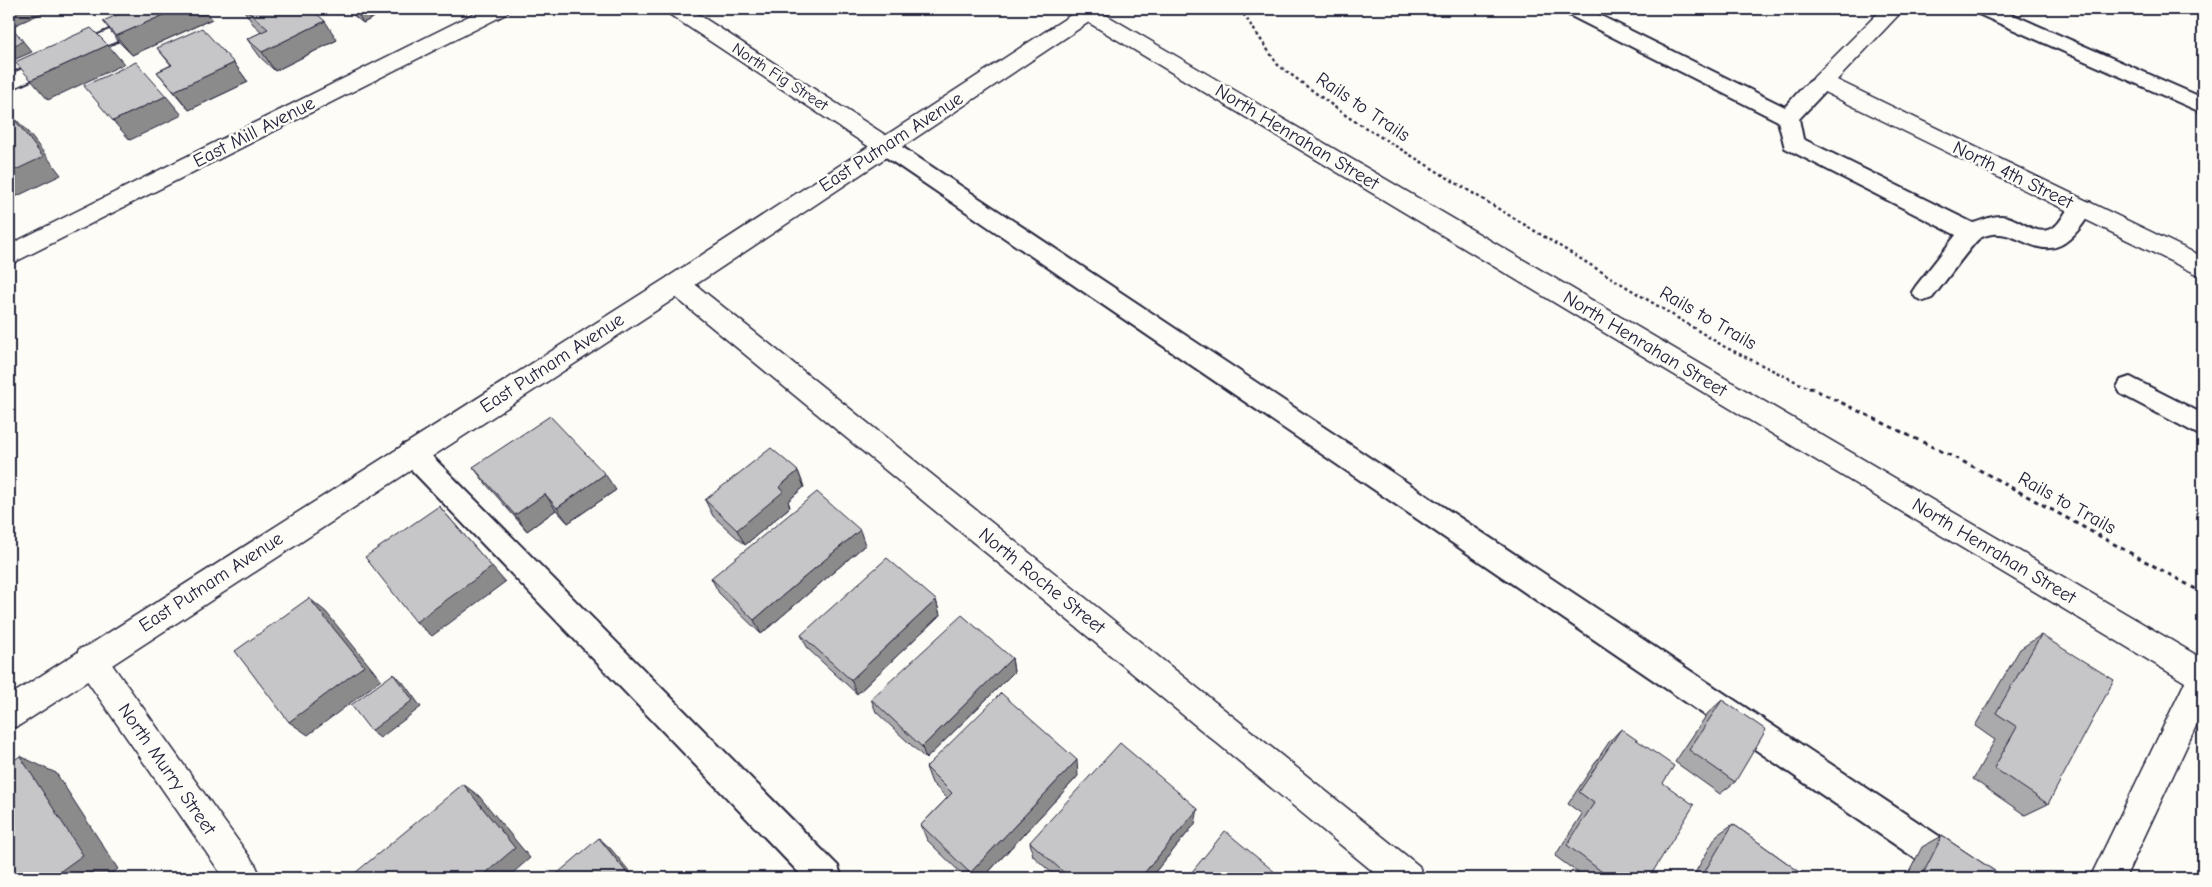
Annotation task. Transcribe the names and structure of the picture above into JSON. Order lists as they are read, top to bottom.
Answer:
{
  "streets": {
    "street": [
      "North Fig Street",
      "East Mill Avenue",
      "North Henrahan Street",
      "East Putnam Avenue",
      "North 4th Street",
      "North Roche Street",
      "North Murry Street"
    ],
    "path": ["Rails to Trails"]
  },
  "crossings": [
    ["North Fig Street", "East Putnam Avenue"],
    ["North Henrahan Street", "East Putnam Avenue"],
    ["East Putnam Avenue", "North Roche Street"],
    ["East Putnam Avenue", "North Murry Street"]
  ]
}
